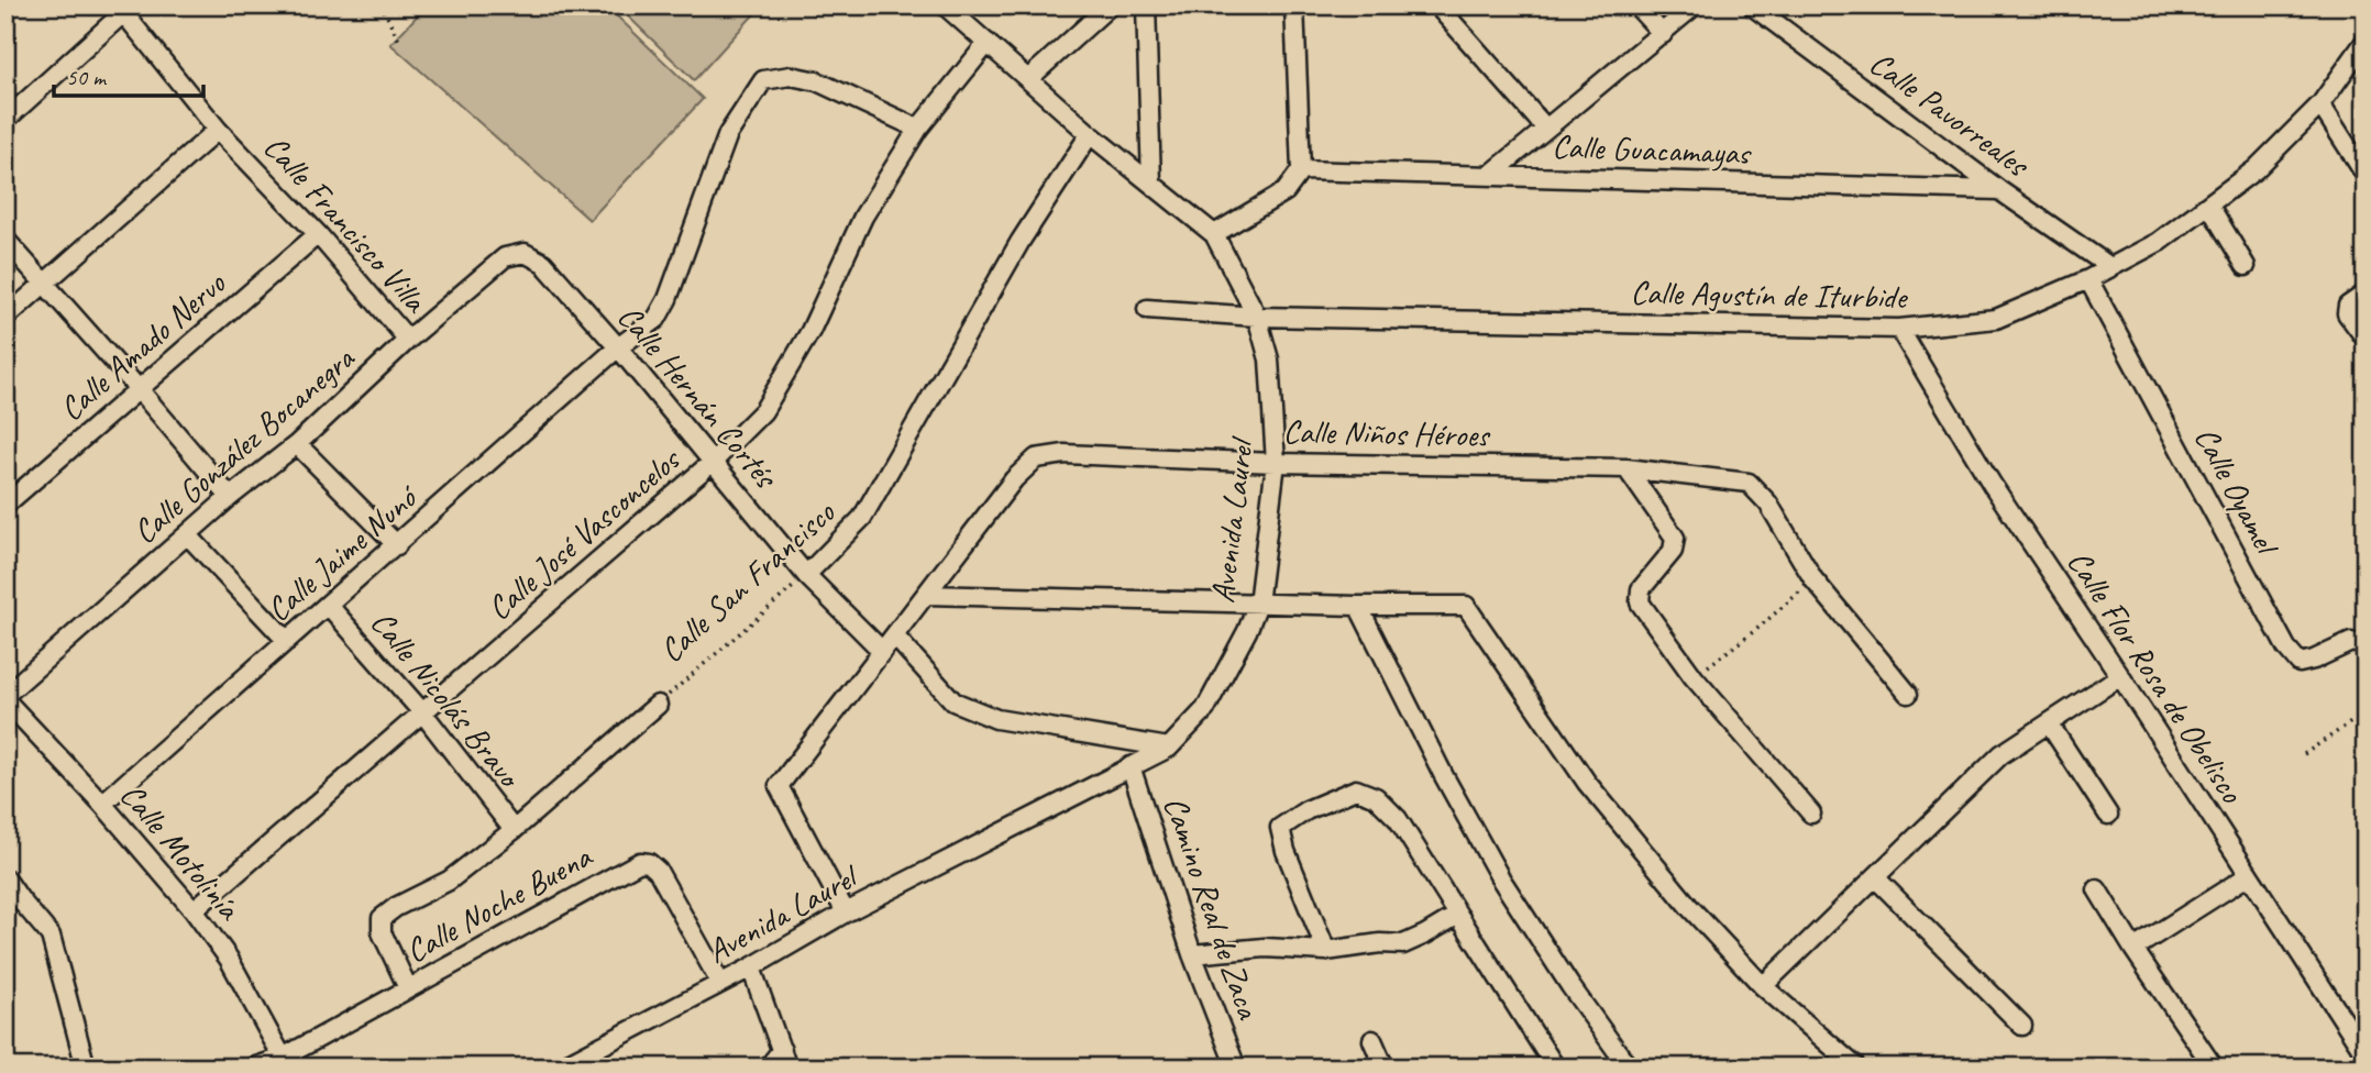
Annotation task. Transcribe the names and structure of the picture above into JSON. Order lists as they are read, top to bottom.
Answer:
{
  "streets": {
    "street": [
      "Calle Pavorreales",
      "Calle Guacamayas",
      "Calle Francisco Villa",
      "Calle Agustín de Iturbide",
      "Calle Amado Nervo",
      "Calle Hernán Cortés",
      "Calle Niños Héroes",
      "Calle González Bocanegra",
      "Calle Oyamel",
      "Avenida Laurel",
      "Calle José Vasconcelos",
      "Calle Jaime Nunó",
      "Calle San Francisco",
      "Calle Flor Rosa de Obelisco",
      "Calle Nicolás Bravo",
      "Calle Motolinía",
      "Calle Noche Buena",
      "Camino Real de Zaca"
    ]
  },
  "crossings": [
    ["Calle Pavorreales", "Calle Guacamayas"],
    ["Calle Pavorreales", "Calle Agustín de Iturbide"],
    ["Calle Francisco Villa", "Calle Amado Nervo"],
    ["Calle Francisco Villa", "Calle González Bocanegra"],
    ["Calle Agustín de Iturbide", "Calle Oyamel"],
    ["Calle Agustín de Iturbide", "Avenida Laurel"],
    ["Calle Agustín de Iturbide", "Calle Flor Rosa de Obelisco"],
    ["Calle Hernán Cortés", "Calle Niños Héroes"],
    ["Calle Hernán Cortés", "Calle González Bocanegra"],
    ["Calle Hernán Cortés", "Calle José Vasconcelos"],
    ["Calle Hernán Cortés", "Calle Jaime Nunó"],
    ["Calle Hernán Cortés", "Calle San Francisco"],
    ["Calle Niños Héroes", "Avenida Laurel"],
    ["Avenida Laurel", "Calle José Vasconcelos"],
    ["Avenida Laurel", "Calle San Francisco"],
    ["Avenida Laurel", "Calle Noche Buena"],
    ["Avenida Laurel", "Camino Real de Zaca"],
    ["Calle José Vasconcelos", "Calle Nicolás Bravo"],
    ["Calle José Vasconcelos", "Calle Motolinía"],
    ["Calle Jaime Nunó", "Calle Nicolás Bravo"],
    ["Calle Jaime Nunó", "Calle Motolinía"],
    ["Calle San Francisco", "Calle Nicolás Bravo"],
    ["Calle San Francisco", "Calle Noche Buena"],
    ["Calle Motolinía", "Calle Noche Buena"]
  ],
  "scale_bar": "50 m"
}
